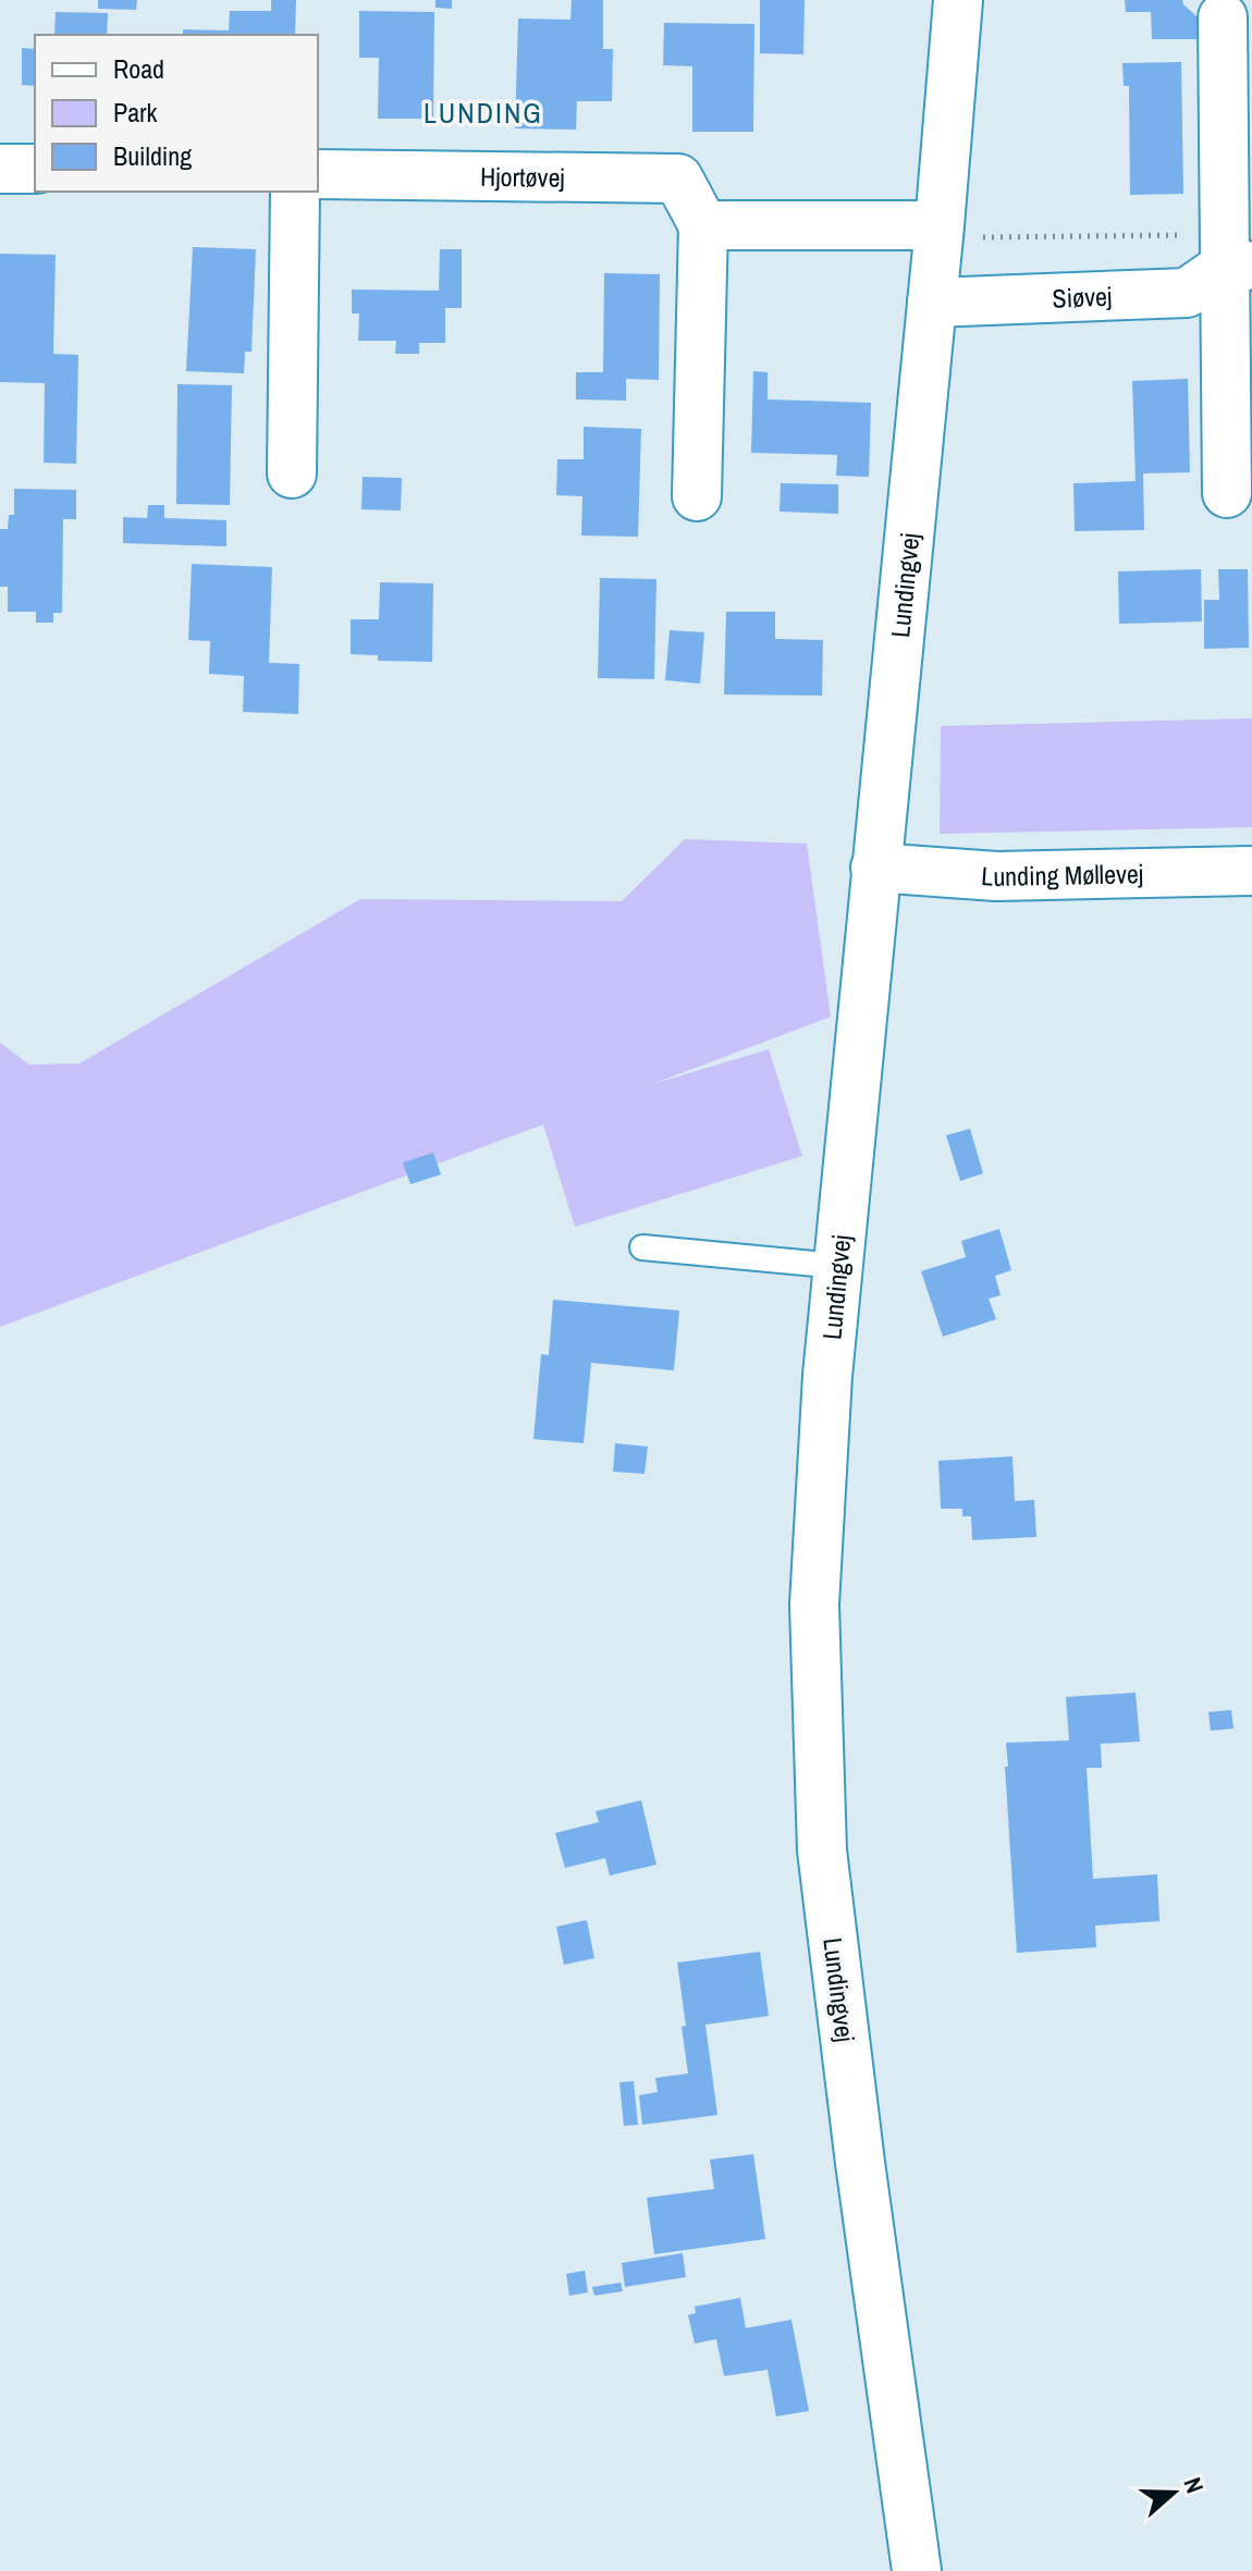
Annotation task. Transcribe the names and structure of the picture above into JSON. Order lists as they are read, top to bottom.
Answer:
{
  "streets": {
    "street": [
      "Hjortøvej",
      "Siøvej",
      "Lundingvej",
      "Lunding Møllevej"
    ]
  },
  "crossings": [
    ["Siøvej", "Lundingvej"],
    ["Lundingvej", "Lunding Møllevej"]
  ],
  "districts": ["LUNDING"],
  "legend": ["Road", "Park", "Building"],
  "north": "right"
}
